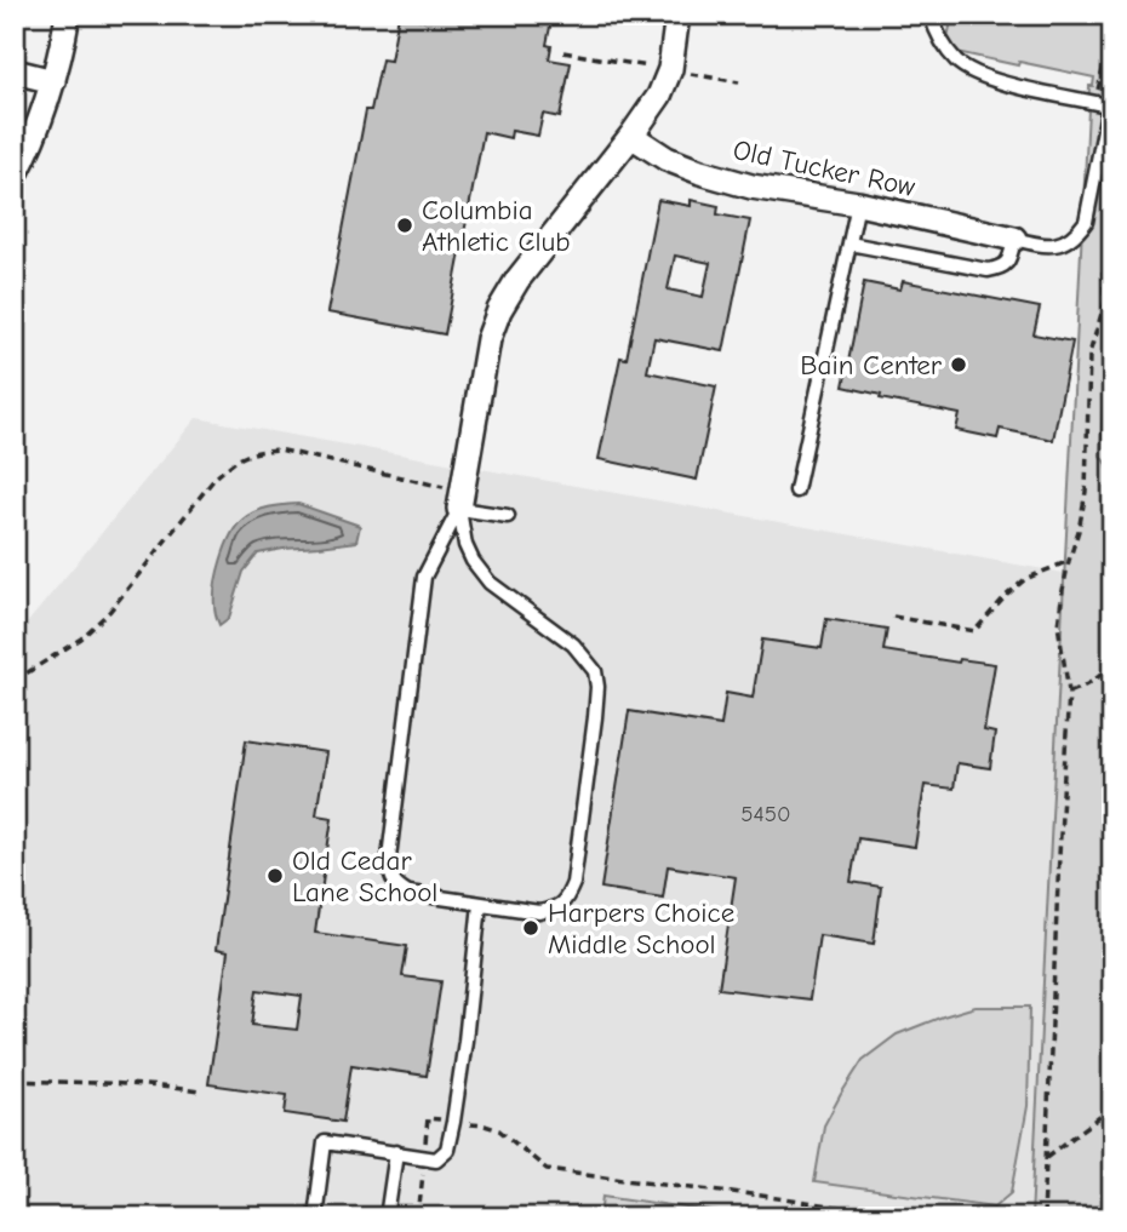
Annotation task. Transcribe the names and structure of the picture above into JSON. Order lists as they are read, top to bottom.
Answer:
{
  "streets": {
    "street": ["Old Tucker Row"]
  },
  "places": [
    "Columbia Athletic Club",
    "Bain Center",
    "Old Cedar Lane School",
    "Harpers Choice Middle School"
  ],
  "house_numbers": ["5450"]
}
